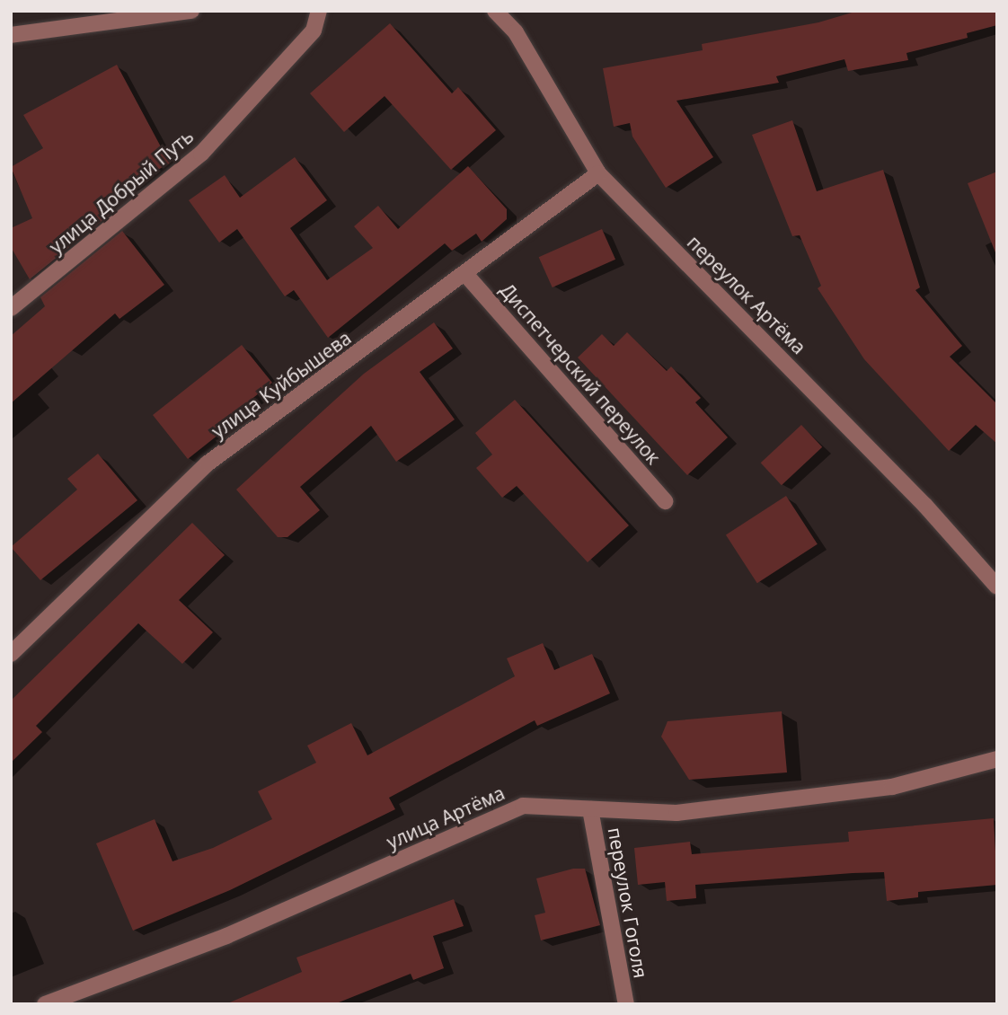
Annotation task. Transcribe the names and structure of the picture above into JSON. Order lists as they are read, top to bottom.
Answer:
{
  "streets": {
    "street": [
      "улица Добрый Путь",
      "переулок Артёма",
      "Диспетчерский переулок",
      "улица Куйбышева",
      "улица Артёма",
      "переулок Гоголя"
    ]
  },
  "crossings": [
    ["переулок Артёма", "улица Куйбышева"],
    ["Диспетчерский переулок", "улица Куйбышева"],
    ["улица Артёма", "переулок Гоголя"]
  ]
}
